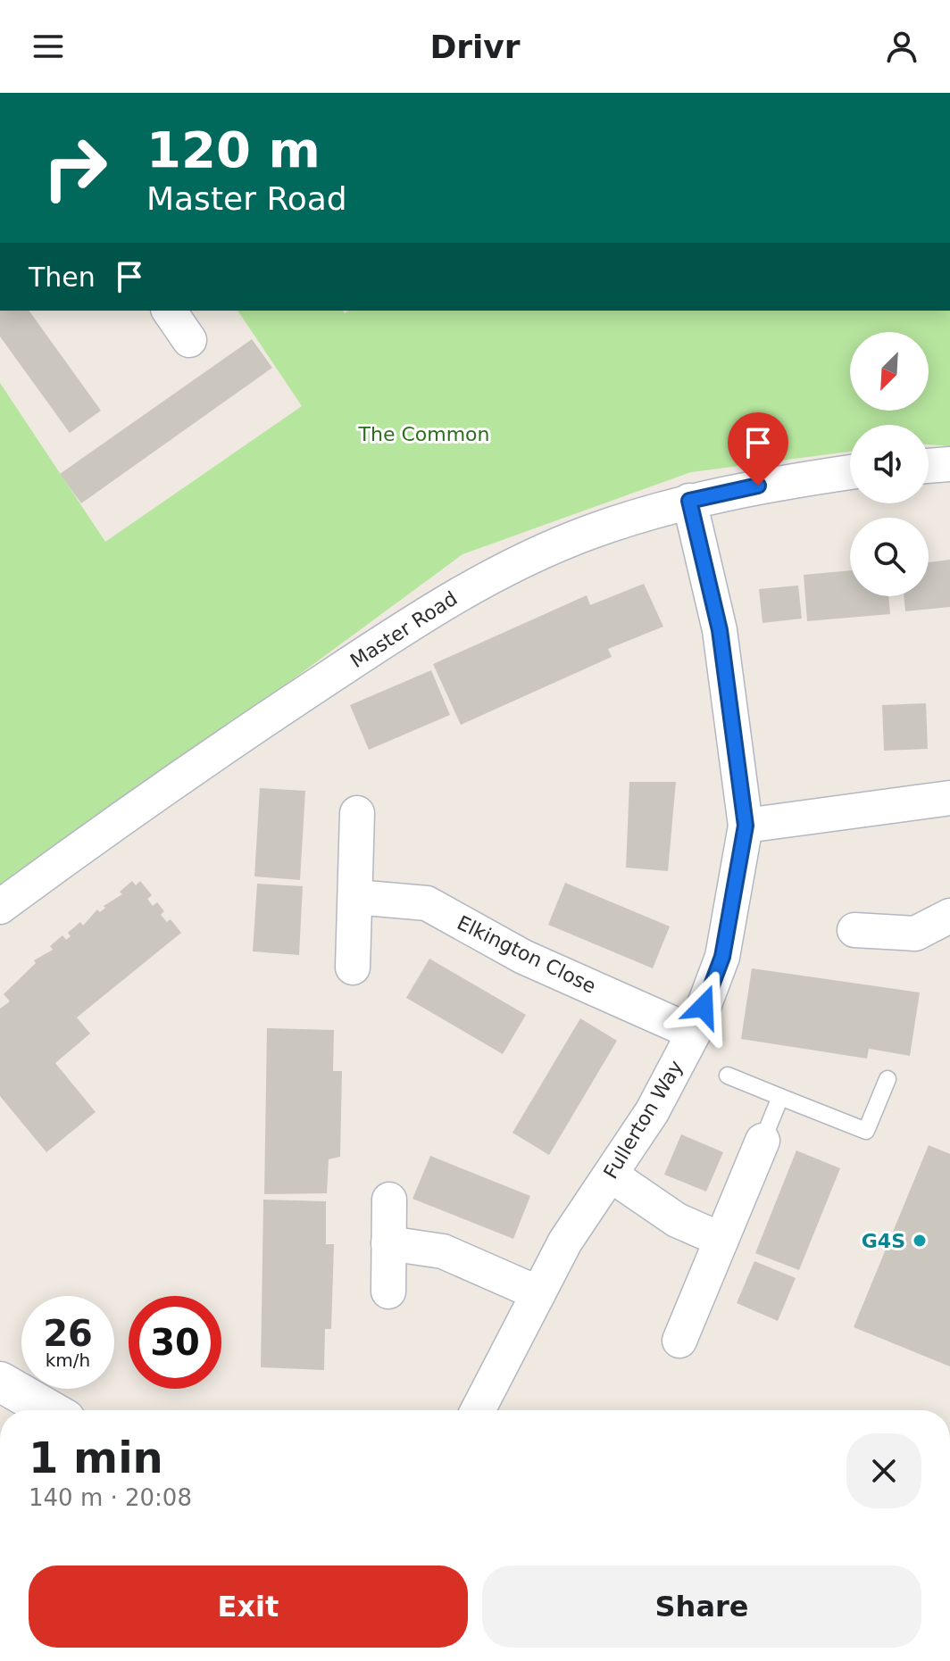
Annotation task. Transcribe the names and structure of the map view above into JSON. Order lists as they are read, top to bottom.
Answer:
{
  "streets": {
    "street": ["Master Road", "Elkington Close", "Fullerton Way"]
  },
  "crossings": [
    ["Master Road", "Fullerton Way"],
    ["Elkington Close", "Fullerton Way"]
  ],
  "parks": ["The Common"],
  "places": ["G4S"],
  "north": "bottom left",
  "page": {
    "header": "Drivr",
    "turn": ["120 m", "Master Road"],
    "then": "Then",
    "speed": "26 km/h",
    "limit": "30",
    "heading": ["1 min", "140 m · 20:08"],
    "buttons": ["Exit", "Share"]
  }
}
